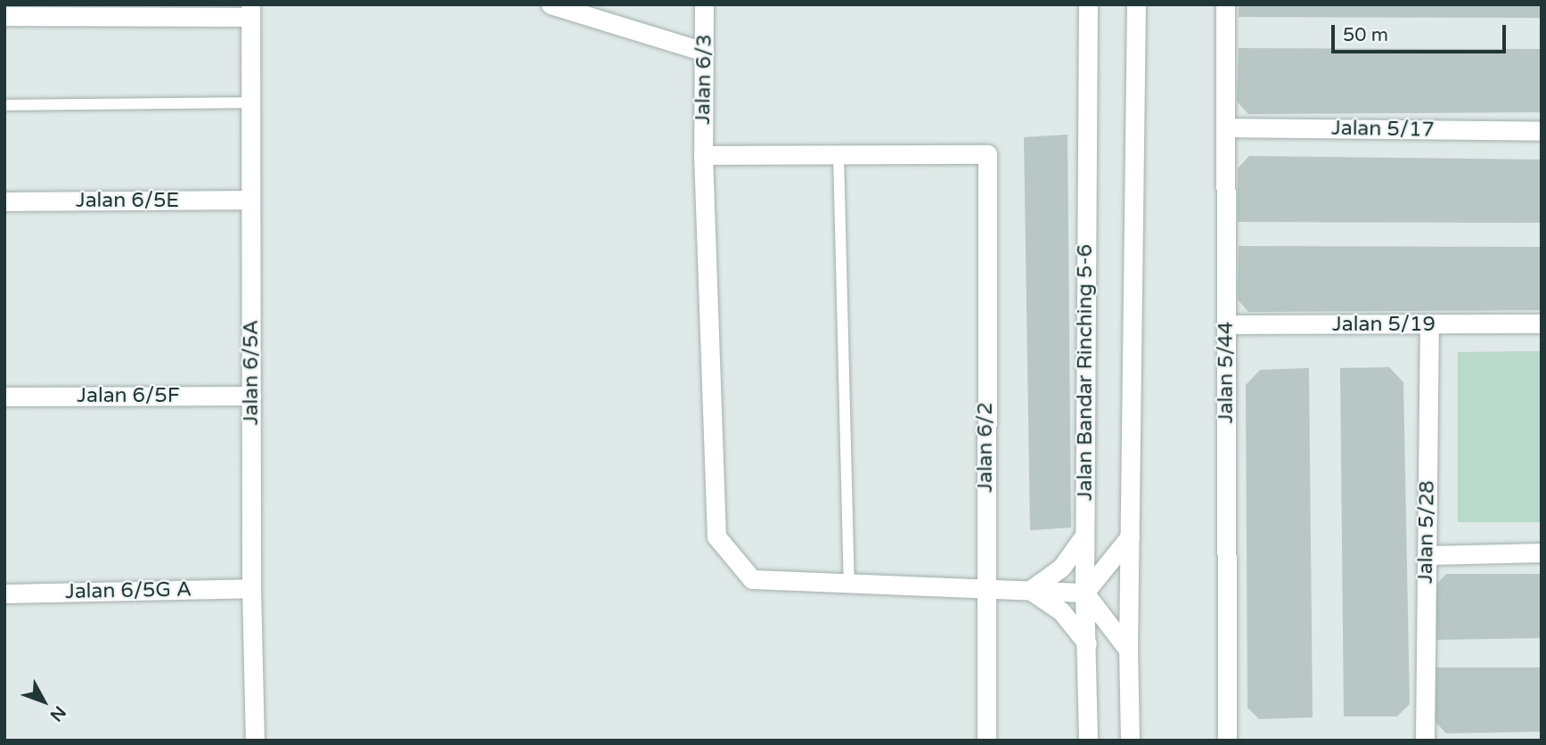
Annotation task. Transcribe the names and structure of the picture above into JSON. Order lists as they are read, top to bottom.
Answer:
{
  "streets": {
    "street": [
      "Jalan 6/3",
      "Jalan 5/17",
      "Jalan 6/5E",
      "Jalan 5/19",
      "Jalan 6/5A",
      "Jalan Bandar Rinching 5-6",
      "Jalan 5/44",
      "Jalan 6/5F",
      "Jalan 6/2",
      "Jalan 5/28",
      "Jalan 6/5G A"
    ]
  },
  "crossings": [
    ["Jalan 6/3", "Jalan Bandar Rinching 5-6"],
    ["Jalan 6/3", "Jalan 6/2"],
    ["Jalan 5/17", "Jalan 5/44"],
    ["Jalan 6/5E", "Jalan 6/5A"],
    ["Jalan 5/19", "Jalan 5/44"],
    ["Jalan 5/19", "Jalan 5/28"],
    ["Jalan 6/5A", "Jalan 6/5F"],
    ["Jalan 6/5A", "Jalan 6/5G A"]
  ],
  "scale_bar": "50 m",
  "north": "bottom right"
}
